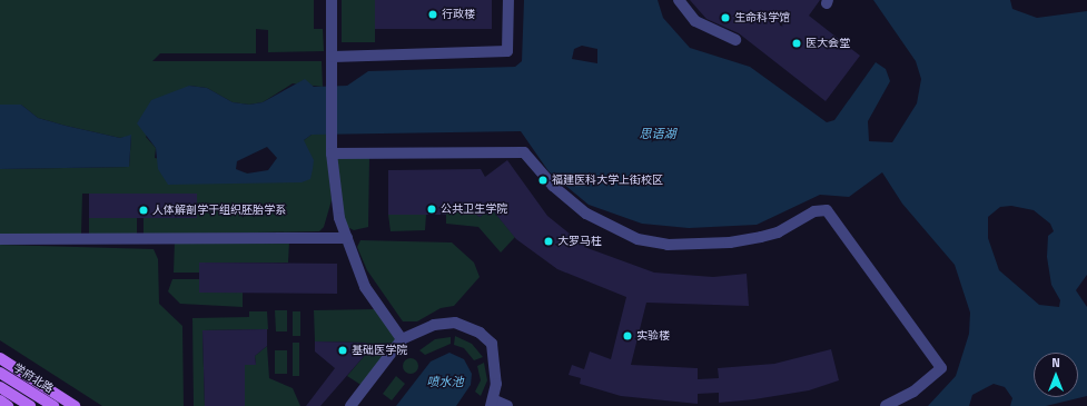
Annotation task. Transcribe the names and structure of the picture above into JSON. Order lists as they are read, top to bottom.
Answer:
{
  "streets": {
    "main road": ["学府北路"]
  },
  "water": ["思语湖", "喷水池"],
  "places": [
    "行政楼",
    "生命科学馆",
    "医大会堂",
    "福建医科大学上街校区",
    "公共卫生学院",
    "人体解剖学于组织胚胎学系",
    "大罗马柱",
    "实验楼",
    "基础医学院"
  ],
  "north": "top"
}
